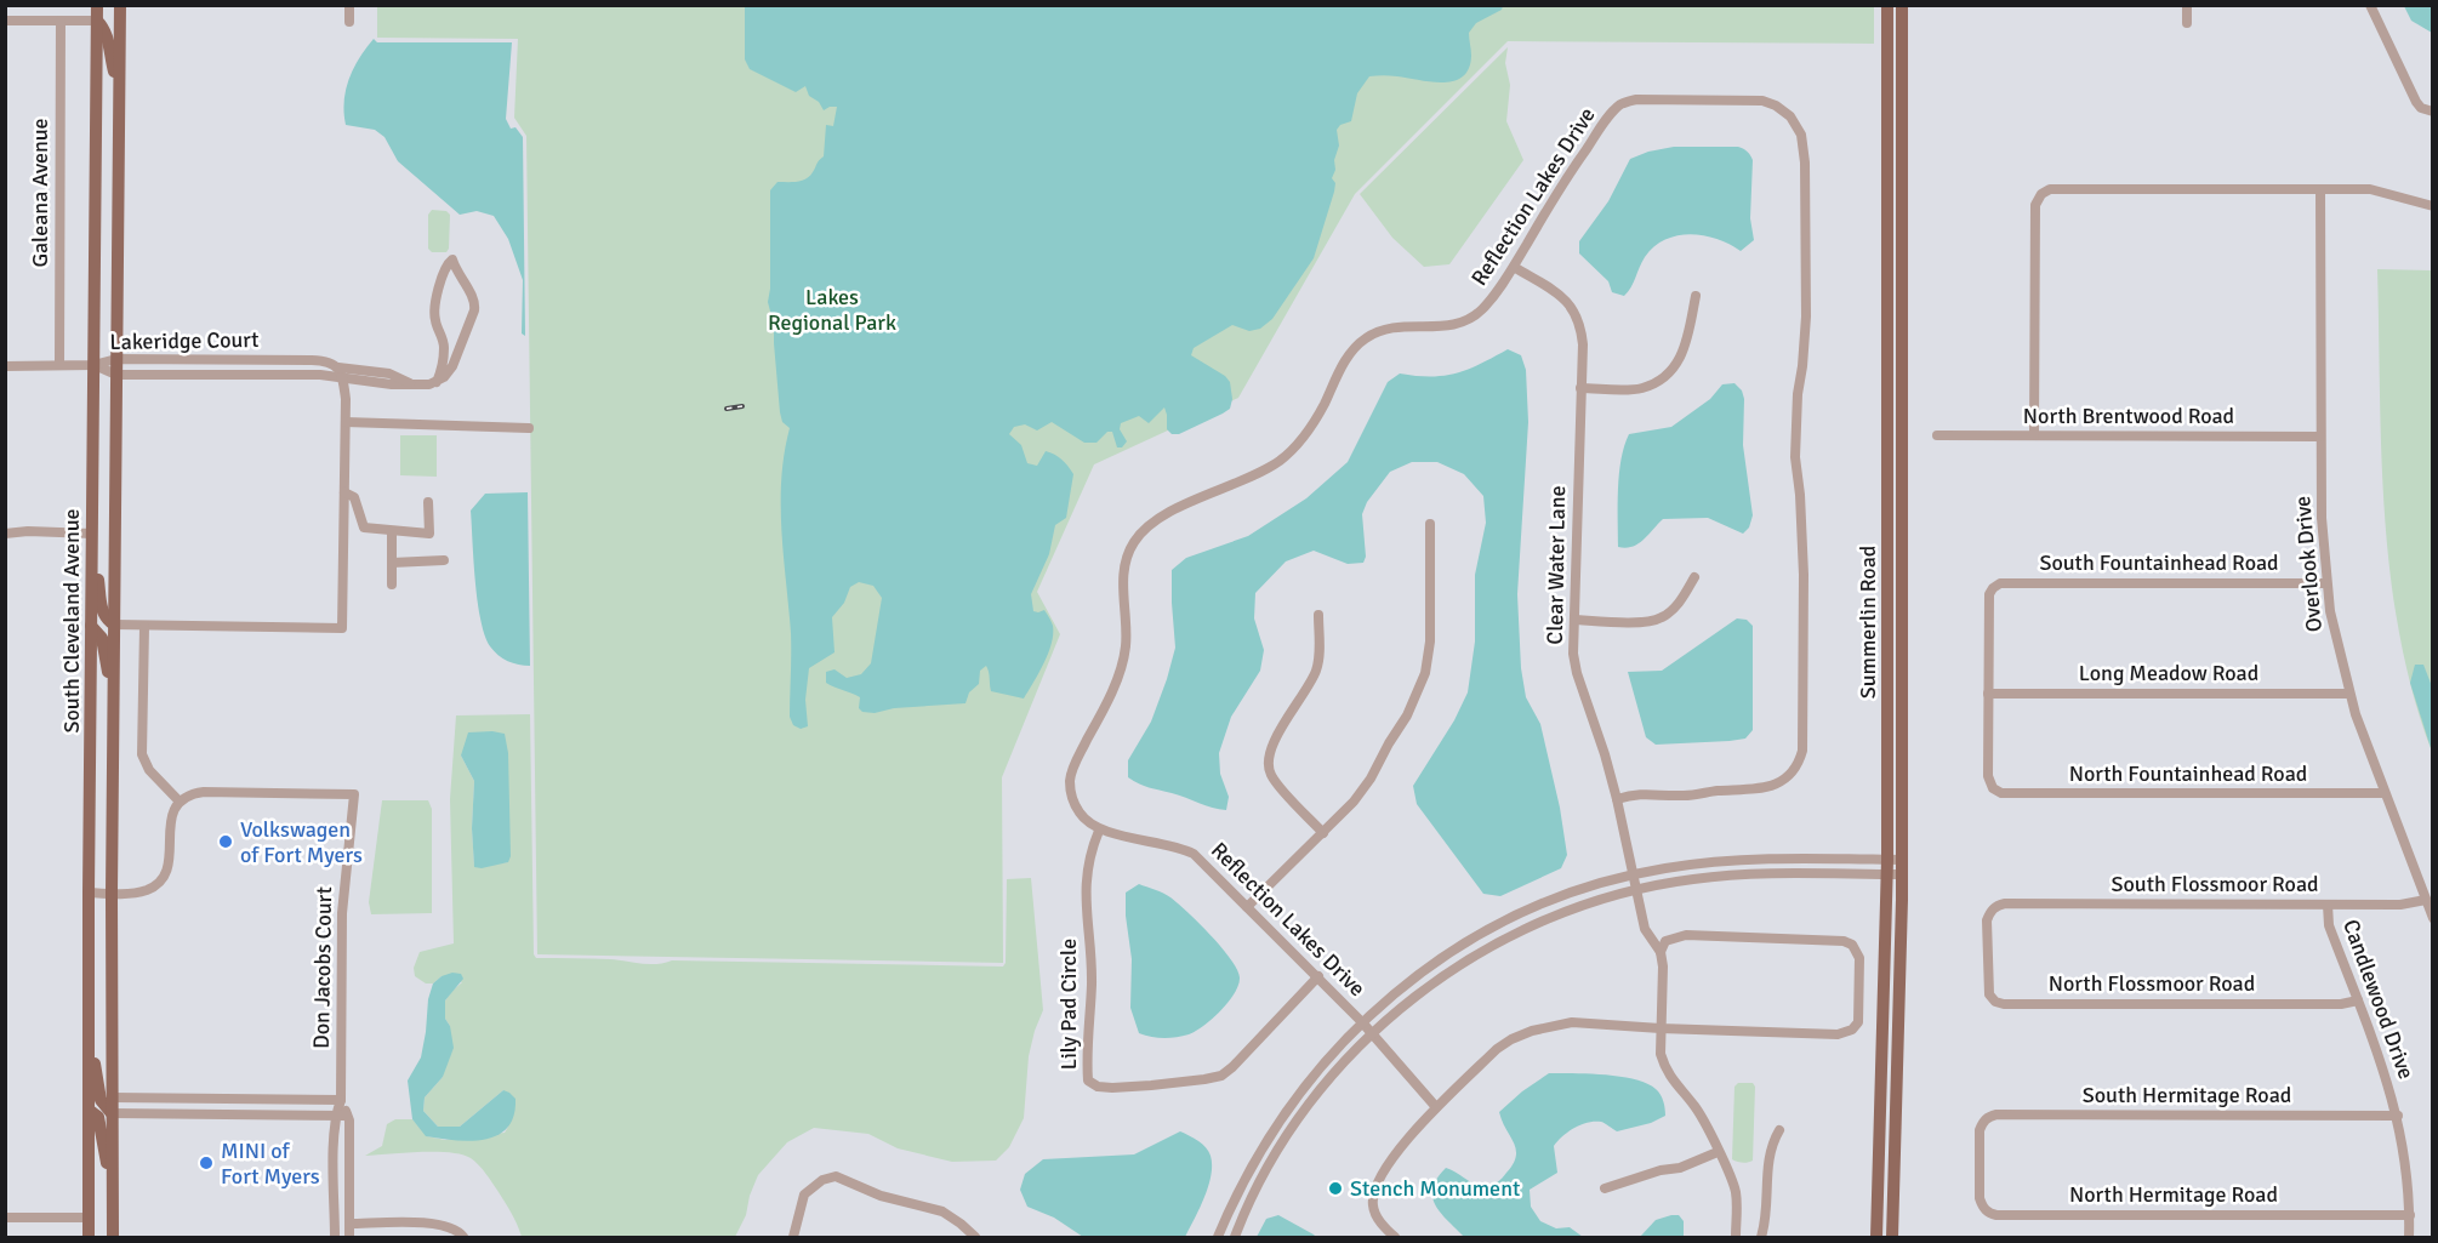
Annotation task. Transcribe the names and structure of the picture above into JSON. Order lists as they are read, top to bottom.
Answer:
{
  "streets": {
    "main road": ["South Cleveland Avenue", "Summerlin Road"],
    "street": [
      "Galeana Avenue",
      "Reflection Lakes Drive",
      "Lakeridge Court",
      "North Brentwood Road",
      "South Fountainhead Road",
      "Overlook Drive",
      "Clear Water Lane",
      "Long Meadow Road",
      "North Fountainhead Road",
      "South Flossmoor Road",
      "Don Jacobs Court",
      "North Flossmoor Road",
      "Candlewood Drive",
      "Lily Pad Circle",
      "South Hermitage Road",
      "North Hermitage Road"
    ]
  },
  "crossings": [
    ["Reflection Lakes Drive", "Clear Water Lane"],
    ["Reflection Lakes Drive", "Lily Pad Circle"],
    ["Lakeridge Court", "South Cleveland Avenue"],
    ["North Brentwood Road", "Overlook Drive"],
    ["South Fountainhead Road", "Overlook Drive"],
    ["South Fountainhead Road", "Long Meadow Road"],
    ["South Fountainhead Road", "North Fountainhead Road"],
    ["Overlook Drive", "Long Meadow Road"],
    ["Overlook Drive", "North Fountainhead Road"],
    ["Overlook Drive", "South Flossmoor Road"],
    ["Long Meadow Road", "North Fountainhead Road"],
    ["South Flossmoor Road", "North Flossmoor Road"],
    ["South Flossmoor Road", "Candlewood Drive"],
    ["North Flossmoor Road", "Candlewood Drive"],
    ["Candlewood Drive", "South Hermitage Road"],
    ["Candlewood Drive", "North Hermitage Road"],
    ["South Hermitage Road", "North Hermitage Road"]
  ],
  "parks": ["Lakes Regional Park"],
  "places": ["Volkswagen of Fort Myers", "MINI of Fort Myers", "Stench Monument"]
}
